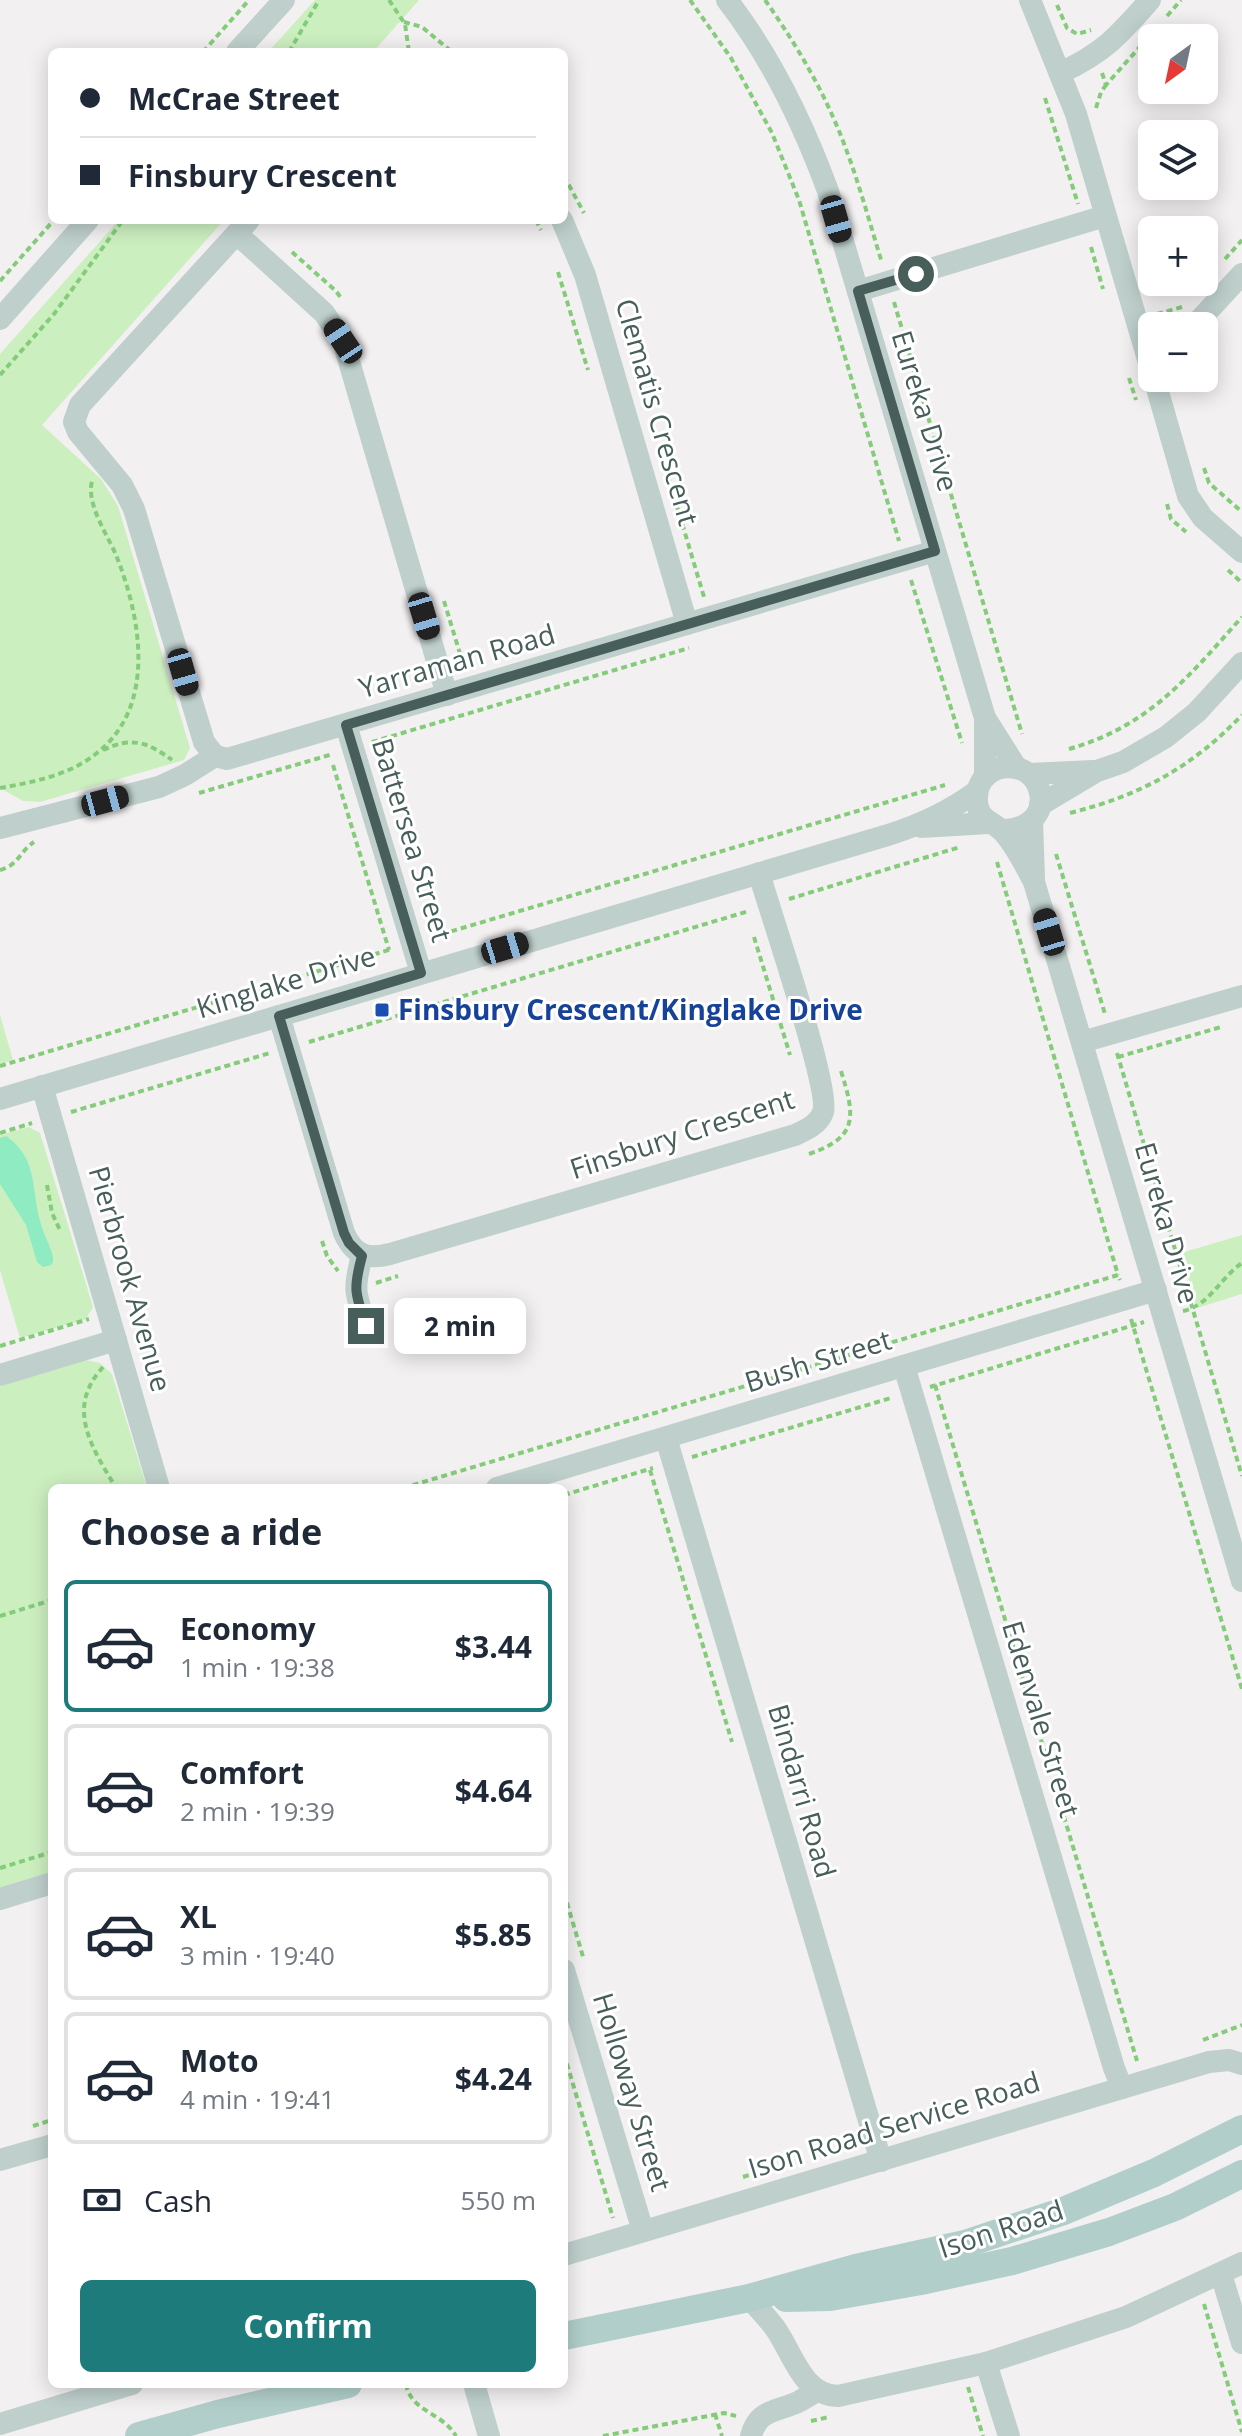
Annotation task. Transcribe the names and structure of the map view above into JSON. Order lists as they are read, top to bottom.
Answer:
{
  "streets": {
    "main road": ["Ison Road"],
    "street": [
      "Eureka Drive",
      "Clematis Crescent",
      "Yarraman Road",
      "Battersea Street",
      "Kinglake Drive",
      "Finsbury Crescent",
      "Pierbrook Avenue",
      "Bush Street",
      "Edenvale Street",
      "Bindarri Road",
      "Holloway Street",
      "Ison Road Service Road"
    ]
  },
  "crossings": [
    ["Eureka Drive", "Yarraman Road"],
    ["Eureka Drive", "Kinglake Drive"],
    ["Eureka Drive", "Bush Street"],
    ["Clematis Crescent", "Yarraman Road"],
    ["Yarraman Road", "Battersea Street"],
    ["Battersea Street", "Kinglake Drive"],
    ["Kinglake Drive", "Finsbury Crescent"],
    ["Kinglake Drive", "Pierbrook Avenue"],
    ["Bush Street", "Edenvale Street"],
    ["Bush Street", "Bindarri Road"],
    ["Edenvale Street", "Ison Road Service Road"],
    ["Bindarri Road", "Ison Road Service Road"],
    ["Holloway Street", "Ison Road Service Road"]
  ],
  "places": {
    "transit": ["Finsbury Crescent/Kinglake Drive"]
  },
  "north": "bottom left",
  "page": {
    "map_buttons": ["+", "−"],
    "banner": ["McCrae Street", "Finsbury Crescent"],
    "bubble": "2 min",
    "heading": "Choose a ride",
    "list": [
      {
        "name": "Economy",
        "note": "1 min · 19:38",
        "value": "$3.44"
      },
      {
        "name": "Comfort",
        "note": "2 min · 19:39",
        "value": "$4.64"
      },
      {
        "name": "XL",
        "note": "3 min · 19:40",
        "value": "$5.85"
      },
      {
        "name": "Moto",
        "note": "4 min · 19:41",
        "value": "$4.24"
      }
    ],
    "pay": ["Cash", "550 m"],
    "buttons": "Confirm"
  }
}
